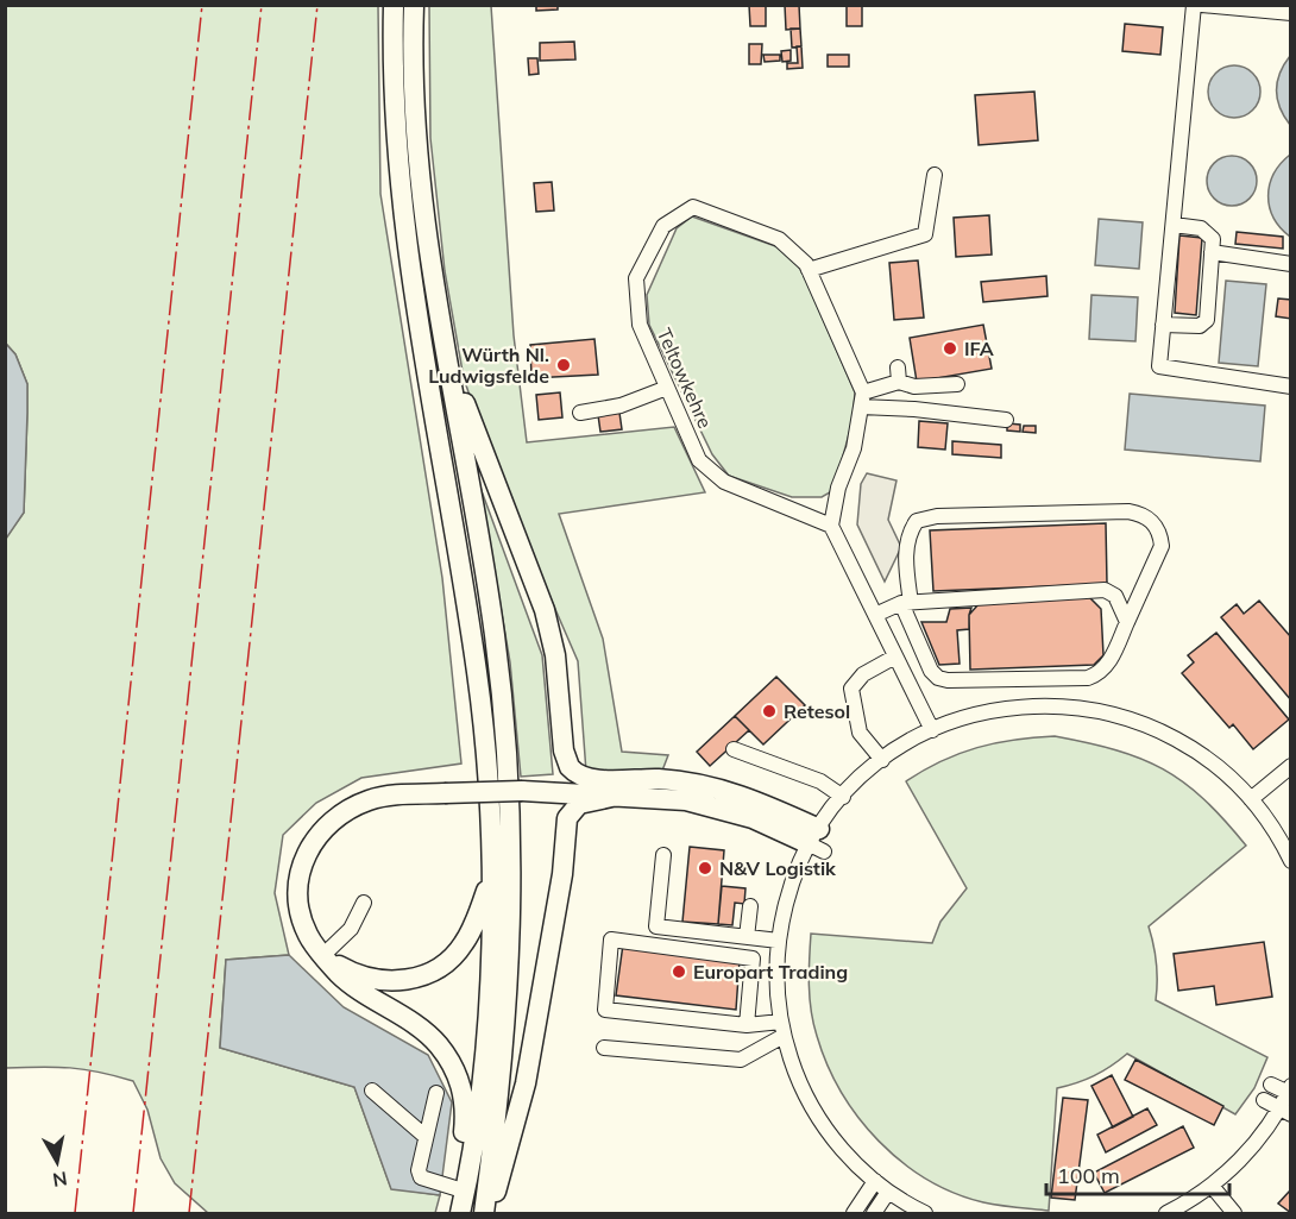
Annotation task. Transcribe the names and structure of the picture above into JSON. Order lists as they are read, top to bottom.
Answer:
{
  "streets": {
    "street": ["Teltowkehre"]
  },
  "places": [
    "IFA",
    "Würth Nl. Ludwigsfelde",
    "Retesol",
    "N&V Logistik",
    "Europart Trading"
  ],
  "scale_bar": "100 m",
  "north": "bottom"
}
